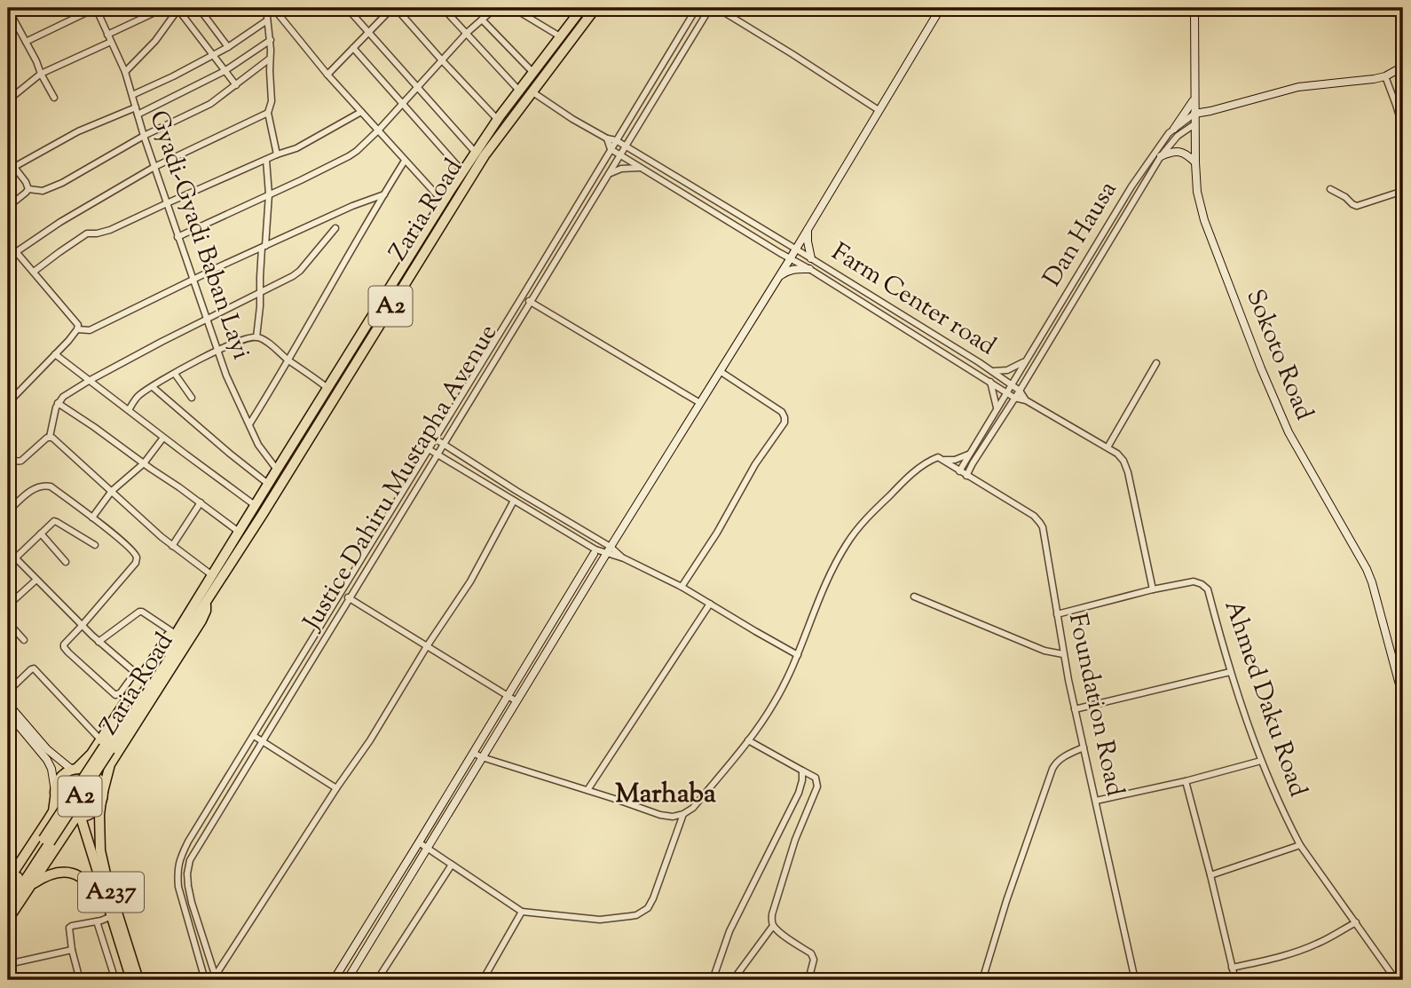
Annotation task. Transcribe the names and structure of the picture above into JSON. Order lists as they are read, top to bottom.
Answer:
{
  "streets": {
    "highway": ["Zaria Road", "A2", "A237"],
    "street": [
      "Dan Hausa",
      "Gyadi-Gyadi Baban Layi",
      "Farm Center road",
      "Sokoto Road",
      "Justice Dahiru Mustapha Avenue",
      "Ahmed Daku Road",
      "Foundation Road"
    ]
  },
  "crossings": [
    ["Zaria Road", "Gyadi-Gyadi Baban Layi"],
    ["Zaria Road", "Farm Center road"],
    ["Zaria Road", "A2"],
    ["Zaria Road", "A237"],
    ["Dan Hausa", "Farm Center road"],
    ["Dan Hausa", "Sokoto Road"],
    ["Dan Hausa", "Foundation Road"],
    ["Farm Center road", "Justice Dahiru Mustapha Avenue"],
    ["A2", "A237"],
    ["Ahmed Daku Road", "Foundation Road"]
  ],
  "districts": ["Marhaba"]
}
